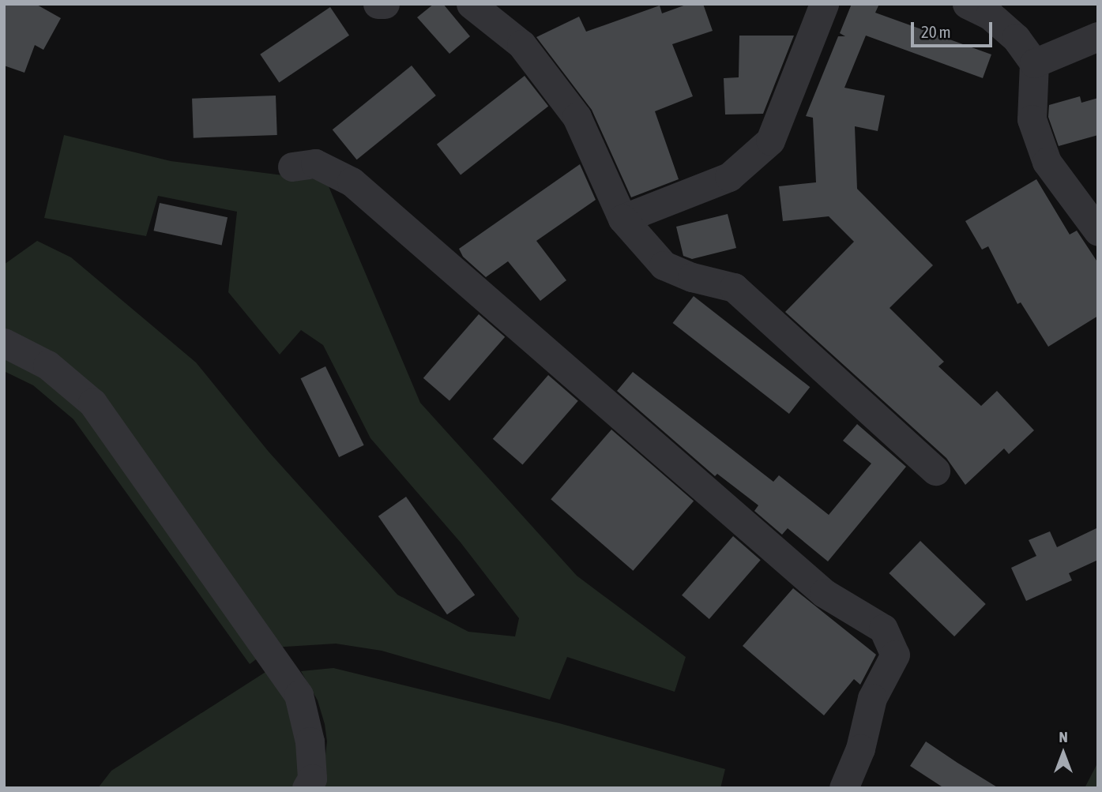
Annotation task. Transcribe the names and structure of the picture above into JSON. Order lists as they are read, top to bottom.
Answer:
{
  "scale_bar": "20 m",
  "north": "top"
}
